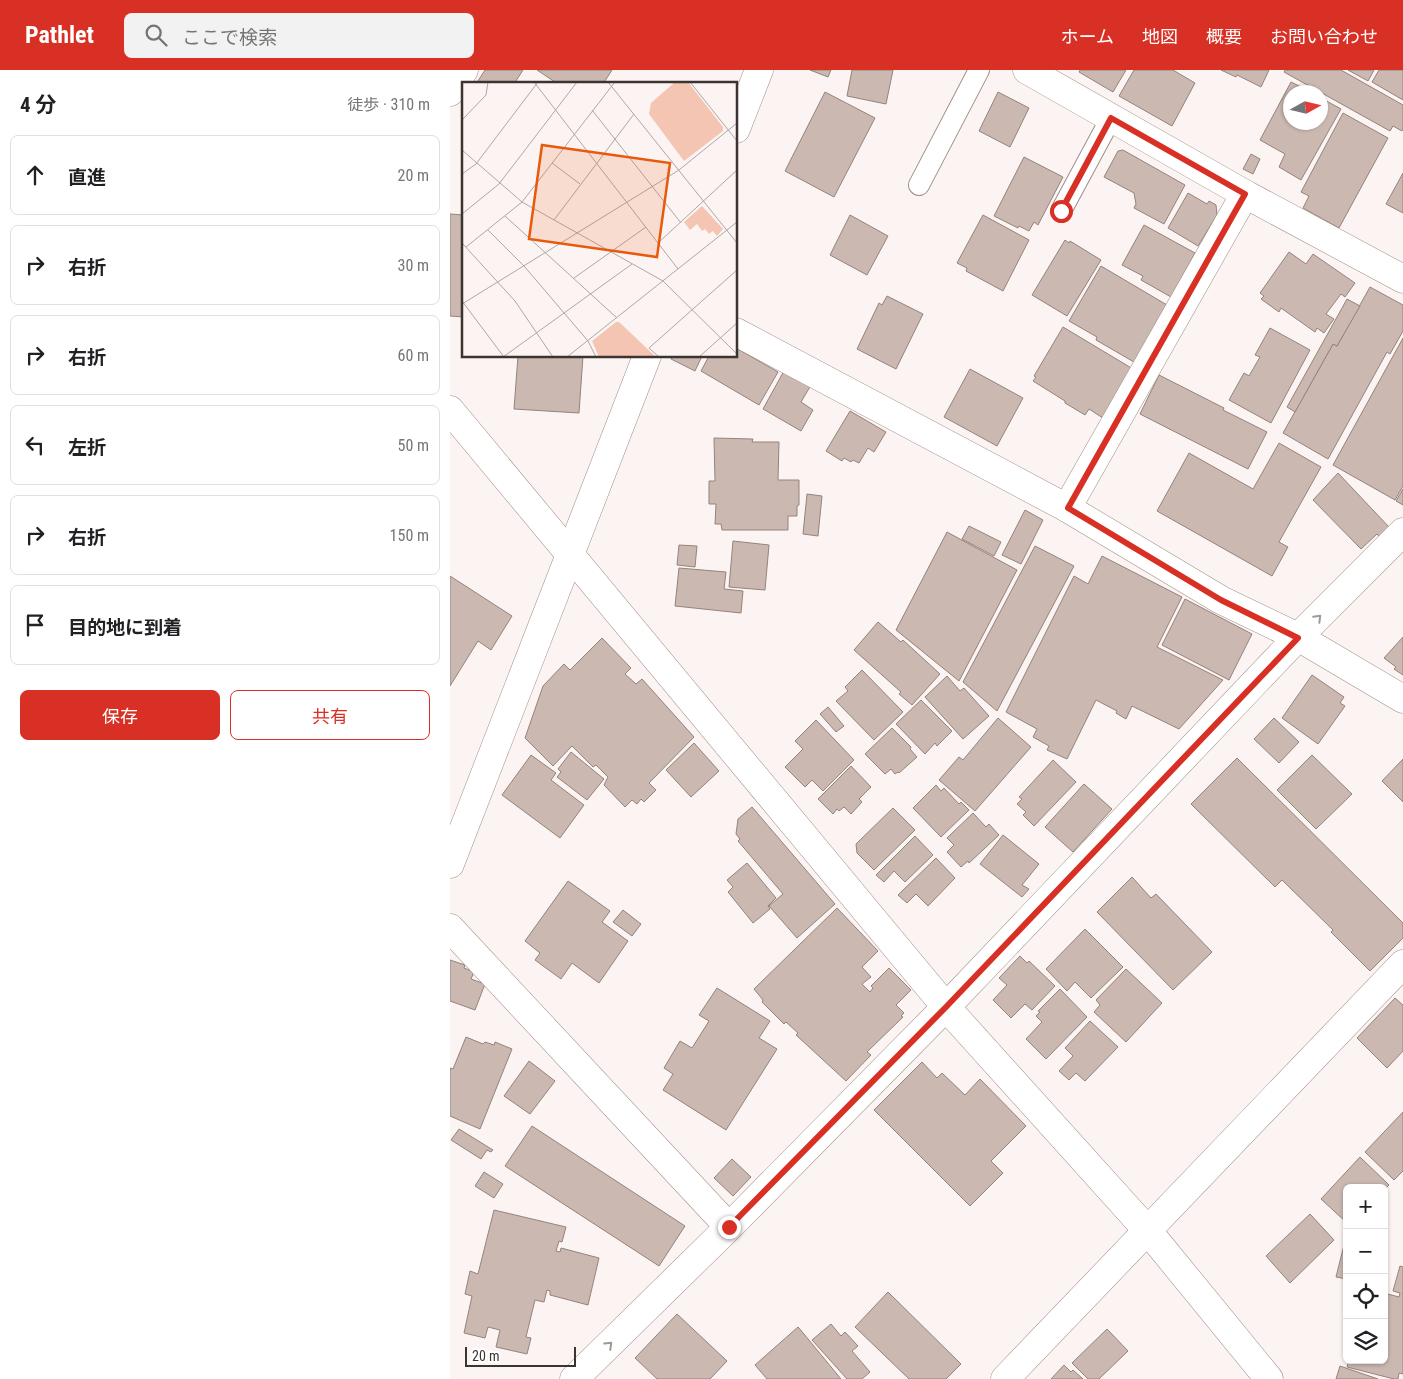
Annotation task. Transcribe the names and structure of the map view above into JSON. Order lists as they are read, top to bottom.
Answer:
{
  "scale_bar": "20 m",
  "north": "right",
  "page": {
    "header": "Pathlet",
    "search": "ここで検索",
    "nav": [
      "ホーム",
      "地図",
      "概要",
      "お問い合わせ"
    ],
    "heading": ["4 分", "徒歩 · 310 m"],
    "list": [
      ["直進", "20 m"],
      ["右折", "30 m"],
      ["右折", "60 m"],
      ["左折", "50 m"],
      ["右折", "150 m"],
      "目的地に到着"
    ],
    "buttons": ["保存", "共有"],
    "map_buttons": ["+", "−"],
    "scale": "20 m"
  }
}
